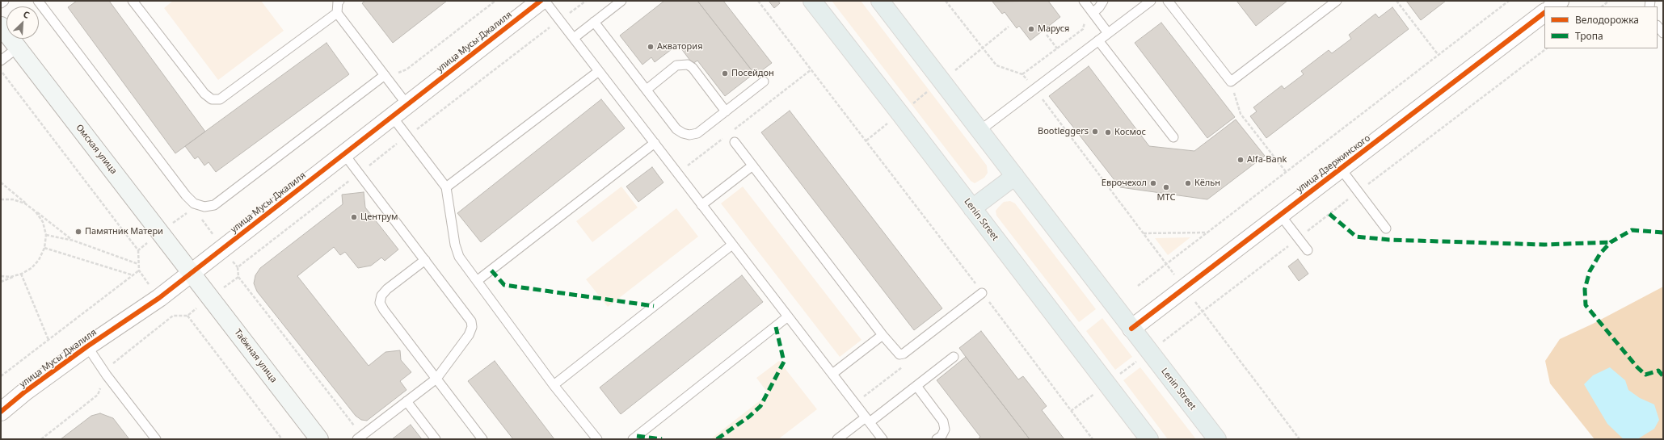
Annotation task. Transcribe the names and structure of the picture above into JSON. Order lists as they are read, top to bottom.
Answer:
{
  "streets": {
    "main road": ["Омская улица", "Lenin Street", "Таёжная улица"],
    "street": ["улица Мусы Джалиля", "улица Дзержинского"]
  },
  "crossings": [
    ["улица Мусы Джалиля", "Омская улица"],
    ["улица Мусы Джалиля", "Таёжная улица"],
    ["Омская улица", "Таёжная улица"],
    ["улица Дзержинского", "Lenin Street"]
  ],
  "places": [
    "Маруся",
    "Акватория",
    "Посейдон",
    "Bootleggers",
    "Космос",
    "Alfa-Bank",
    "Еврочехол",
    "Кёльн",
    "МТС",
    "Центрум",
    "Памятник Матери"
  ],
  "legend": ["Велодорожка", "Тропа"],
  "north": "top right"
}
